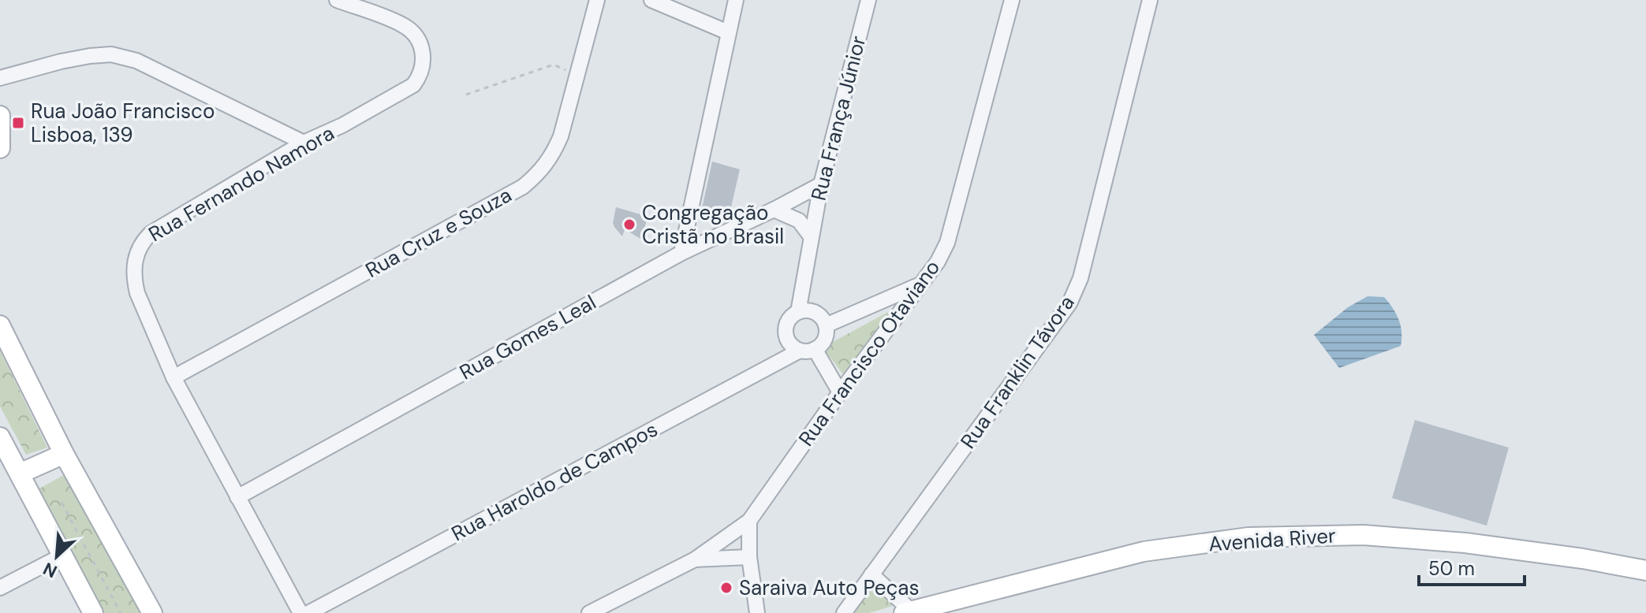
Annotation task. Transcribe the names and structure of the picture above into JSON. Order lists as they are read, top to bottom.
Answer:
{
  "streets": {
    "street": [
      "Rua França Júnior",
      "Rua Fernando Namora",
      "Rua Cruz e Souza",
      "Rua Gomes Leal",
      "Rua Francisco Otaviano",
      "Rua Franklin Távora",
      "Rua Haroldo de Campos",
      "Avenida River"
    ]
  },
  "crossings": [
    ["Rua França Júnior", "Rua Gomes Leal"],
    ["Rua França Júnior", "Rua Haroldo de Campos"],
    ["Rua Fernando Namora", "Rua Cruz e Souza"],
    ["Rua Fernando Namora", "Rua Gomes Leal"]
  ],
  "places": {
    "transit": ["Rua João Francisco Lisboa, 139"],
    "other": ["Congregação Cristã no Brasil", "Saraiva Auto Peças"]
  },
  "scale_bar": "50 m",
  "north": "bottom left"
}
